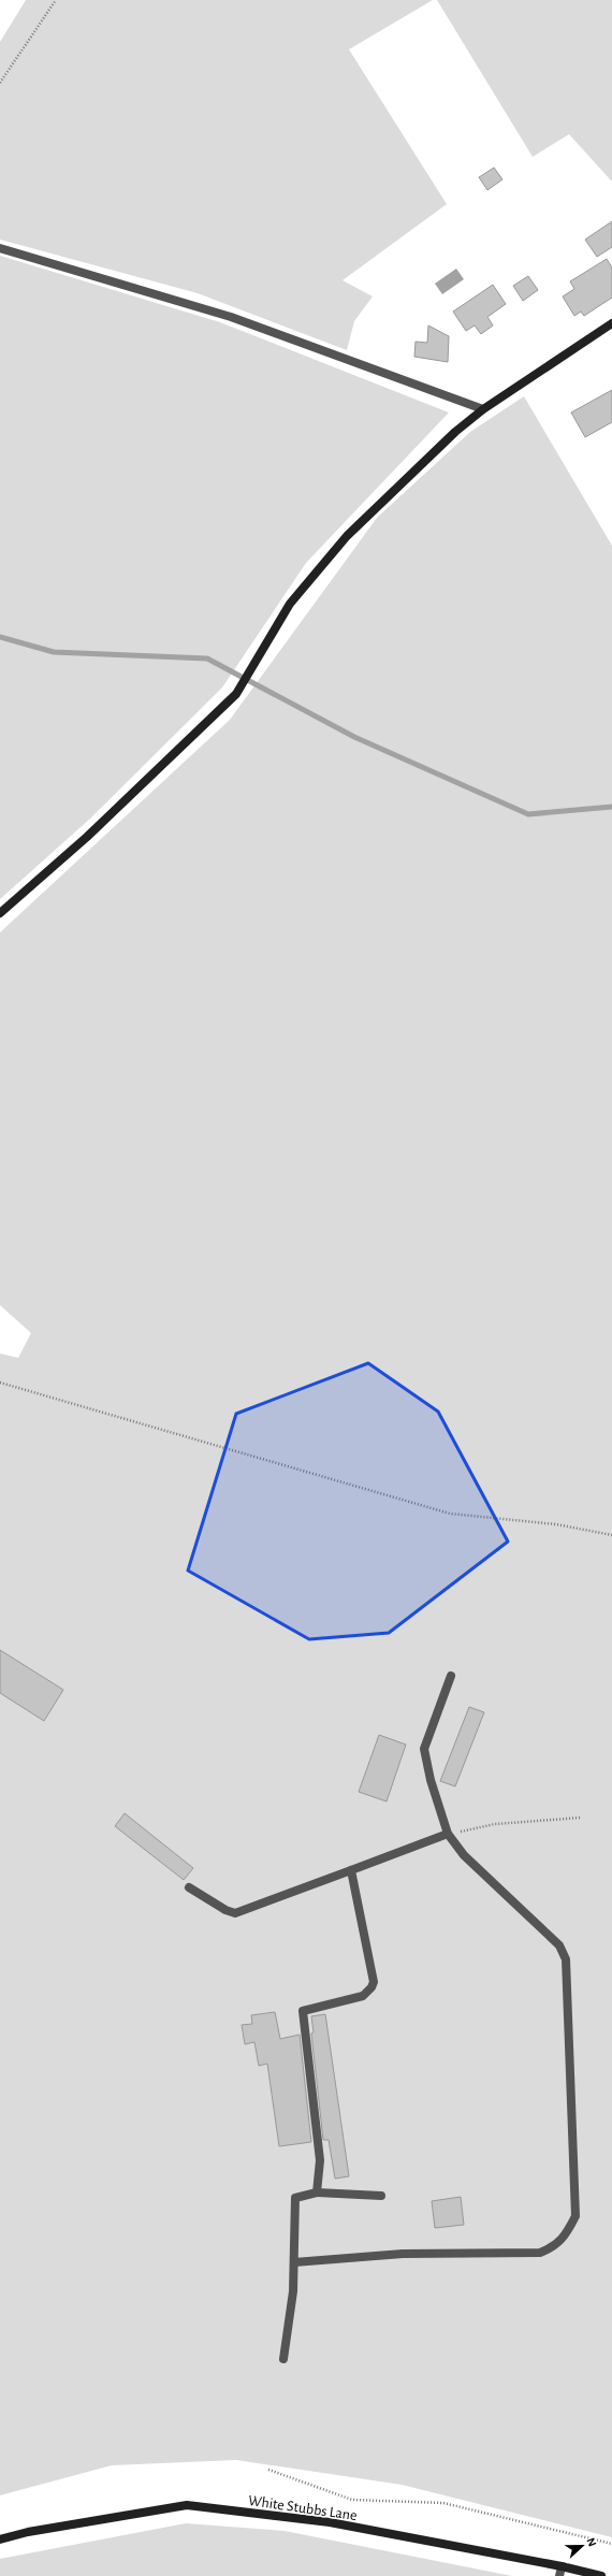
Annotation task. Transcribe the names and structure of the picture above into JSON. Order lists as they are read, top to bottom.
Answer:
{
  "streets": {
    "street": ["White Stubbs Lane"]
  },
  "north": "right"
}
